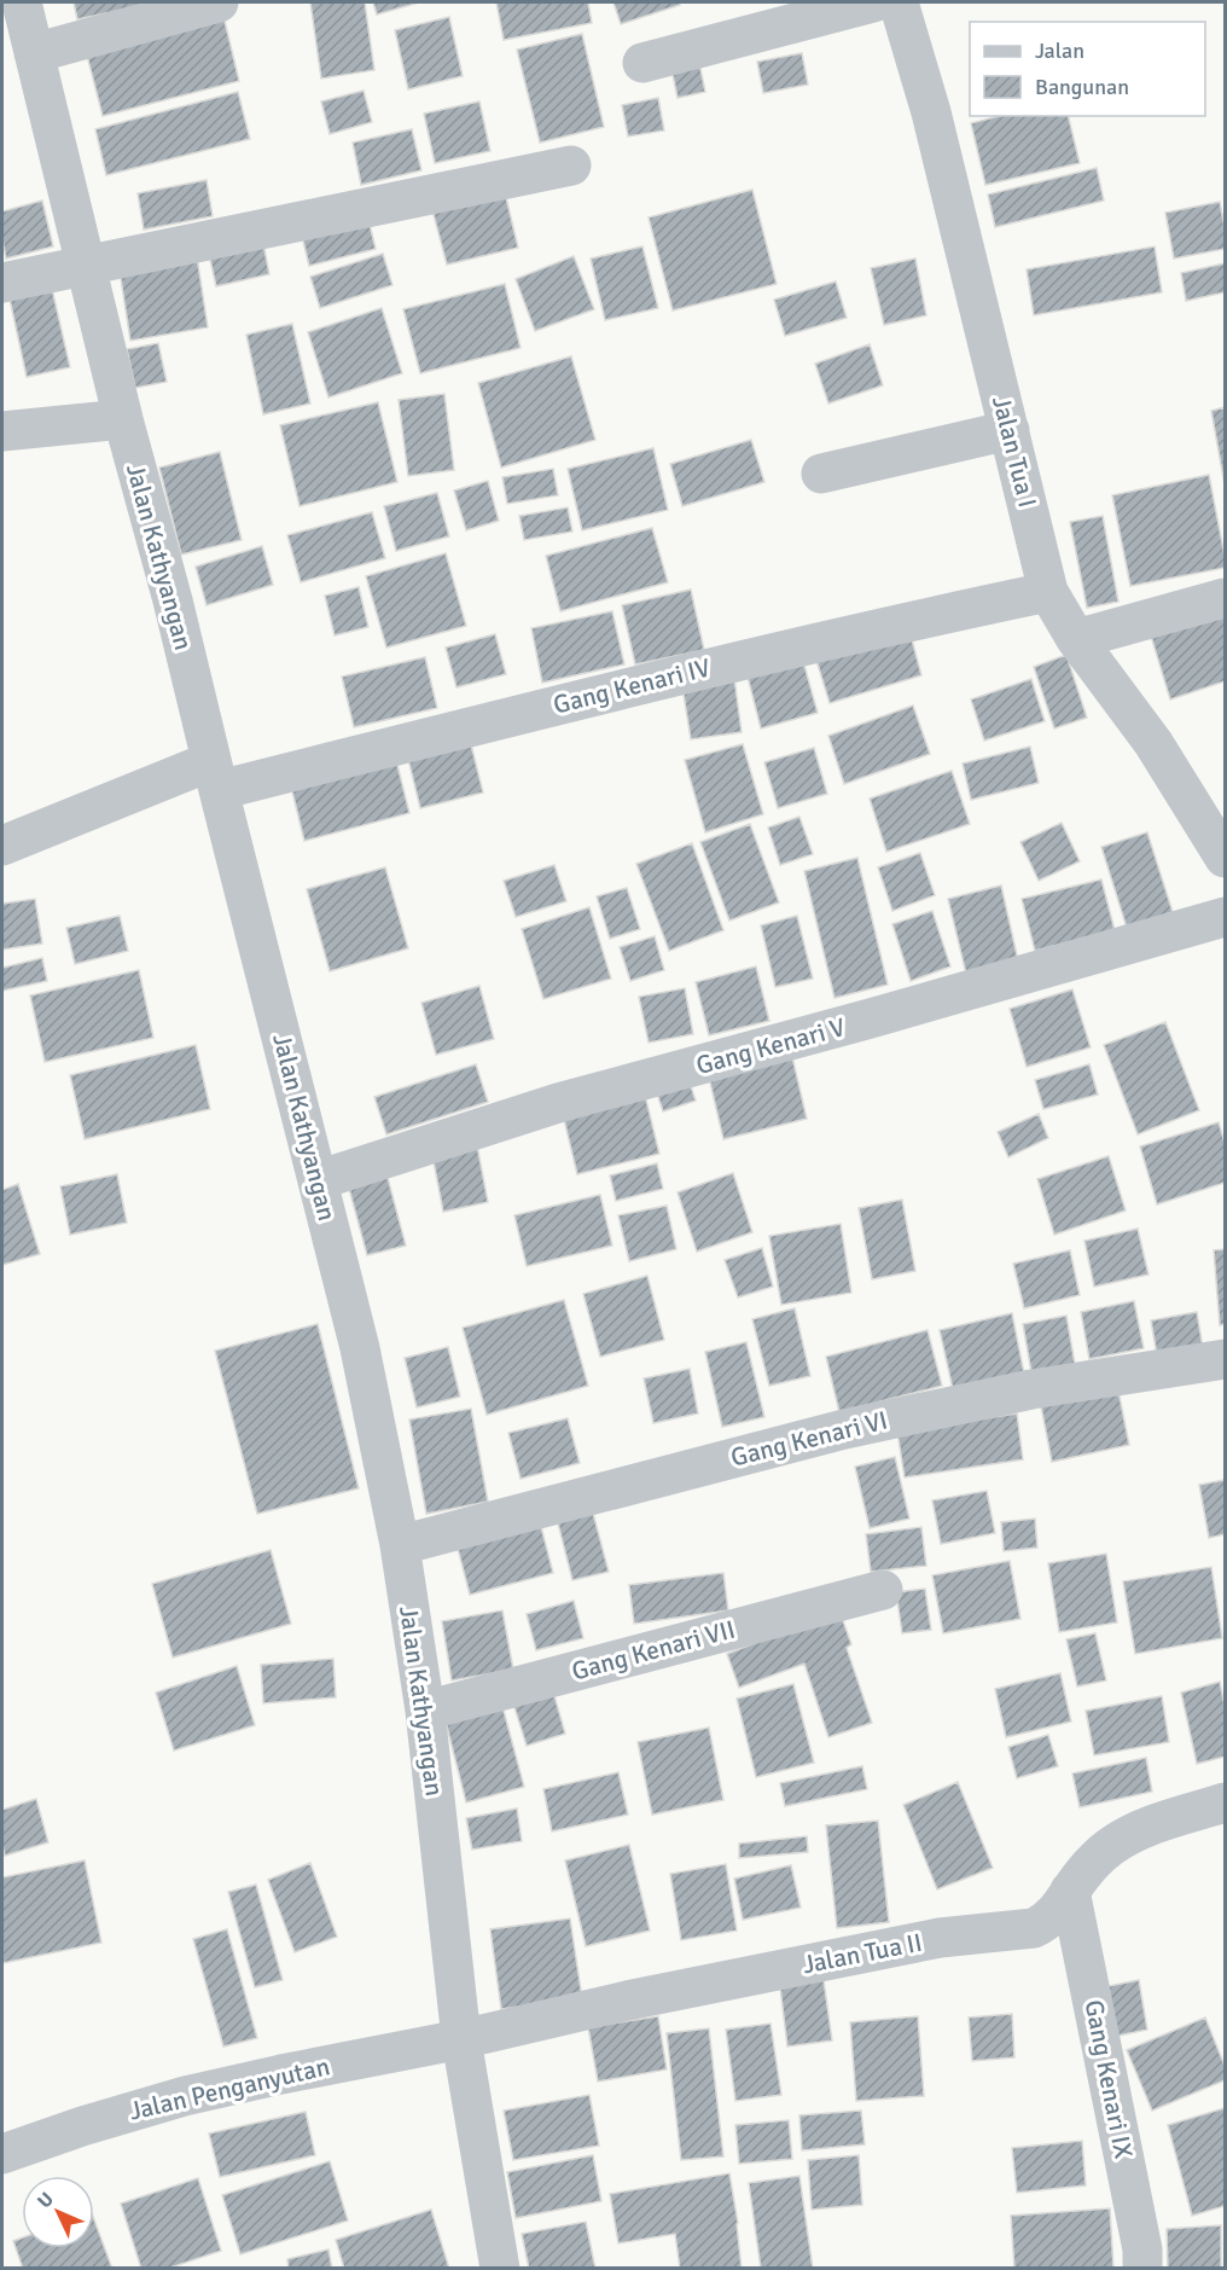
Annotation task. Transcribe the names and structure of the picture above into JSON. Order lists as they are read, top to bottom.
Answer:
{
  "streets": {
    "street": [
      "Jalan Tua I",
      "Jalan Kathyangan",
      "Gang Kenari IV",
      "Gang Kenari V",
      "Gang Kenari VI",
      "Gang Kenari VII",
      "Jalan Tua II",
      "Gang Kenari IX",
      "Jalan Penganyutan"
    ]
  },
  "crossings": [
    ["Jalan Tua I", "Gang Kenari IV"],
    ["Jalan Kathyangan", "Gang Kenari IV"],
    ["Jalan Kathyangan", "Gang Kenari V"],
    ["Jalan Kathyangan", "Gang Kenari VI"],
    ["Jalan Kathyangan", "Gang Kenari VII"],
    ["Jalan Kathyangan", "Jalan Tua II"],
    ["Jalan Kathyangan", "Jalan Penganyutan"],
    ["Jalan Tua II", "Gang Kenari IX"],
    ["Jalan Tua II", "Jalan Penganyutan"]
  ],
  "legend": ["Jalan", "Bangunan"],
  "north": "top left"
}
